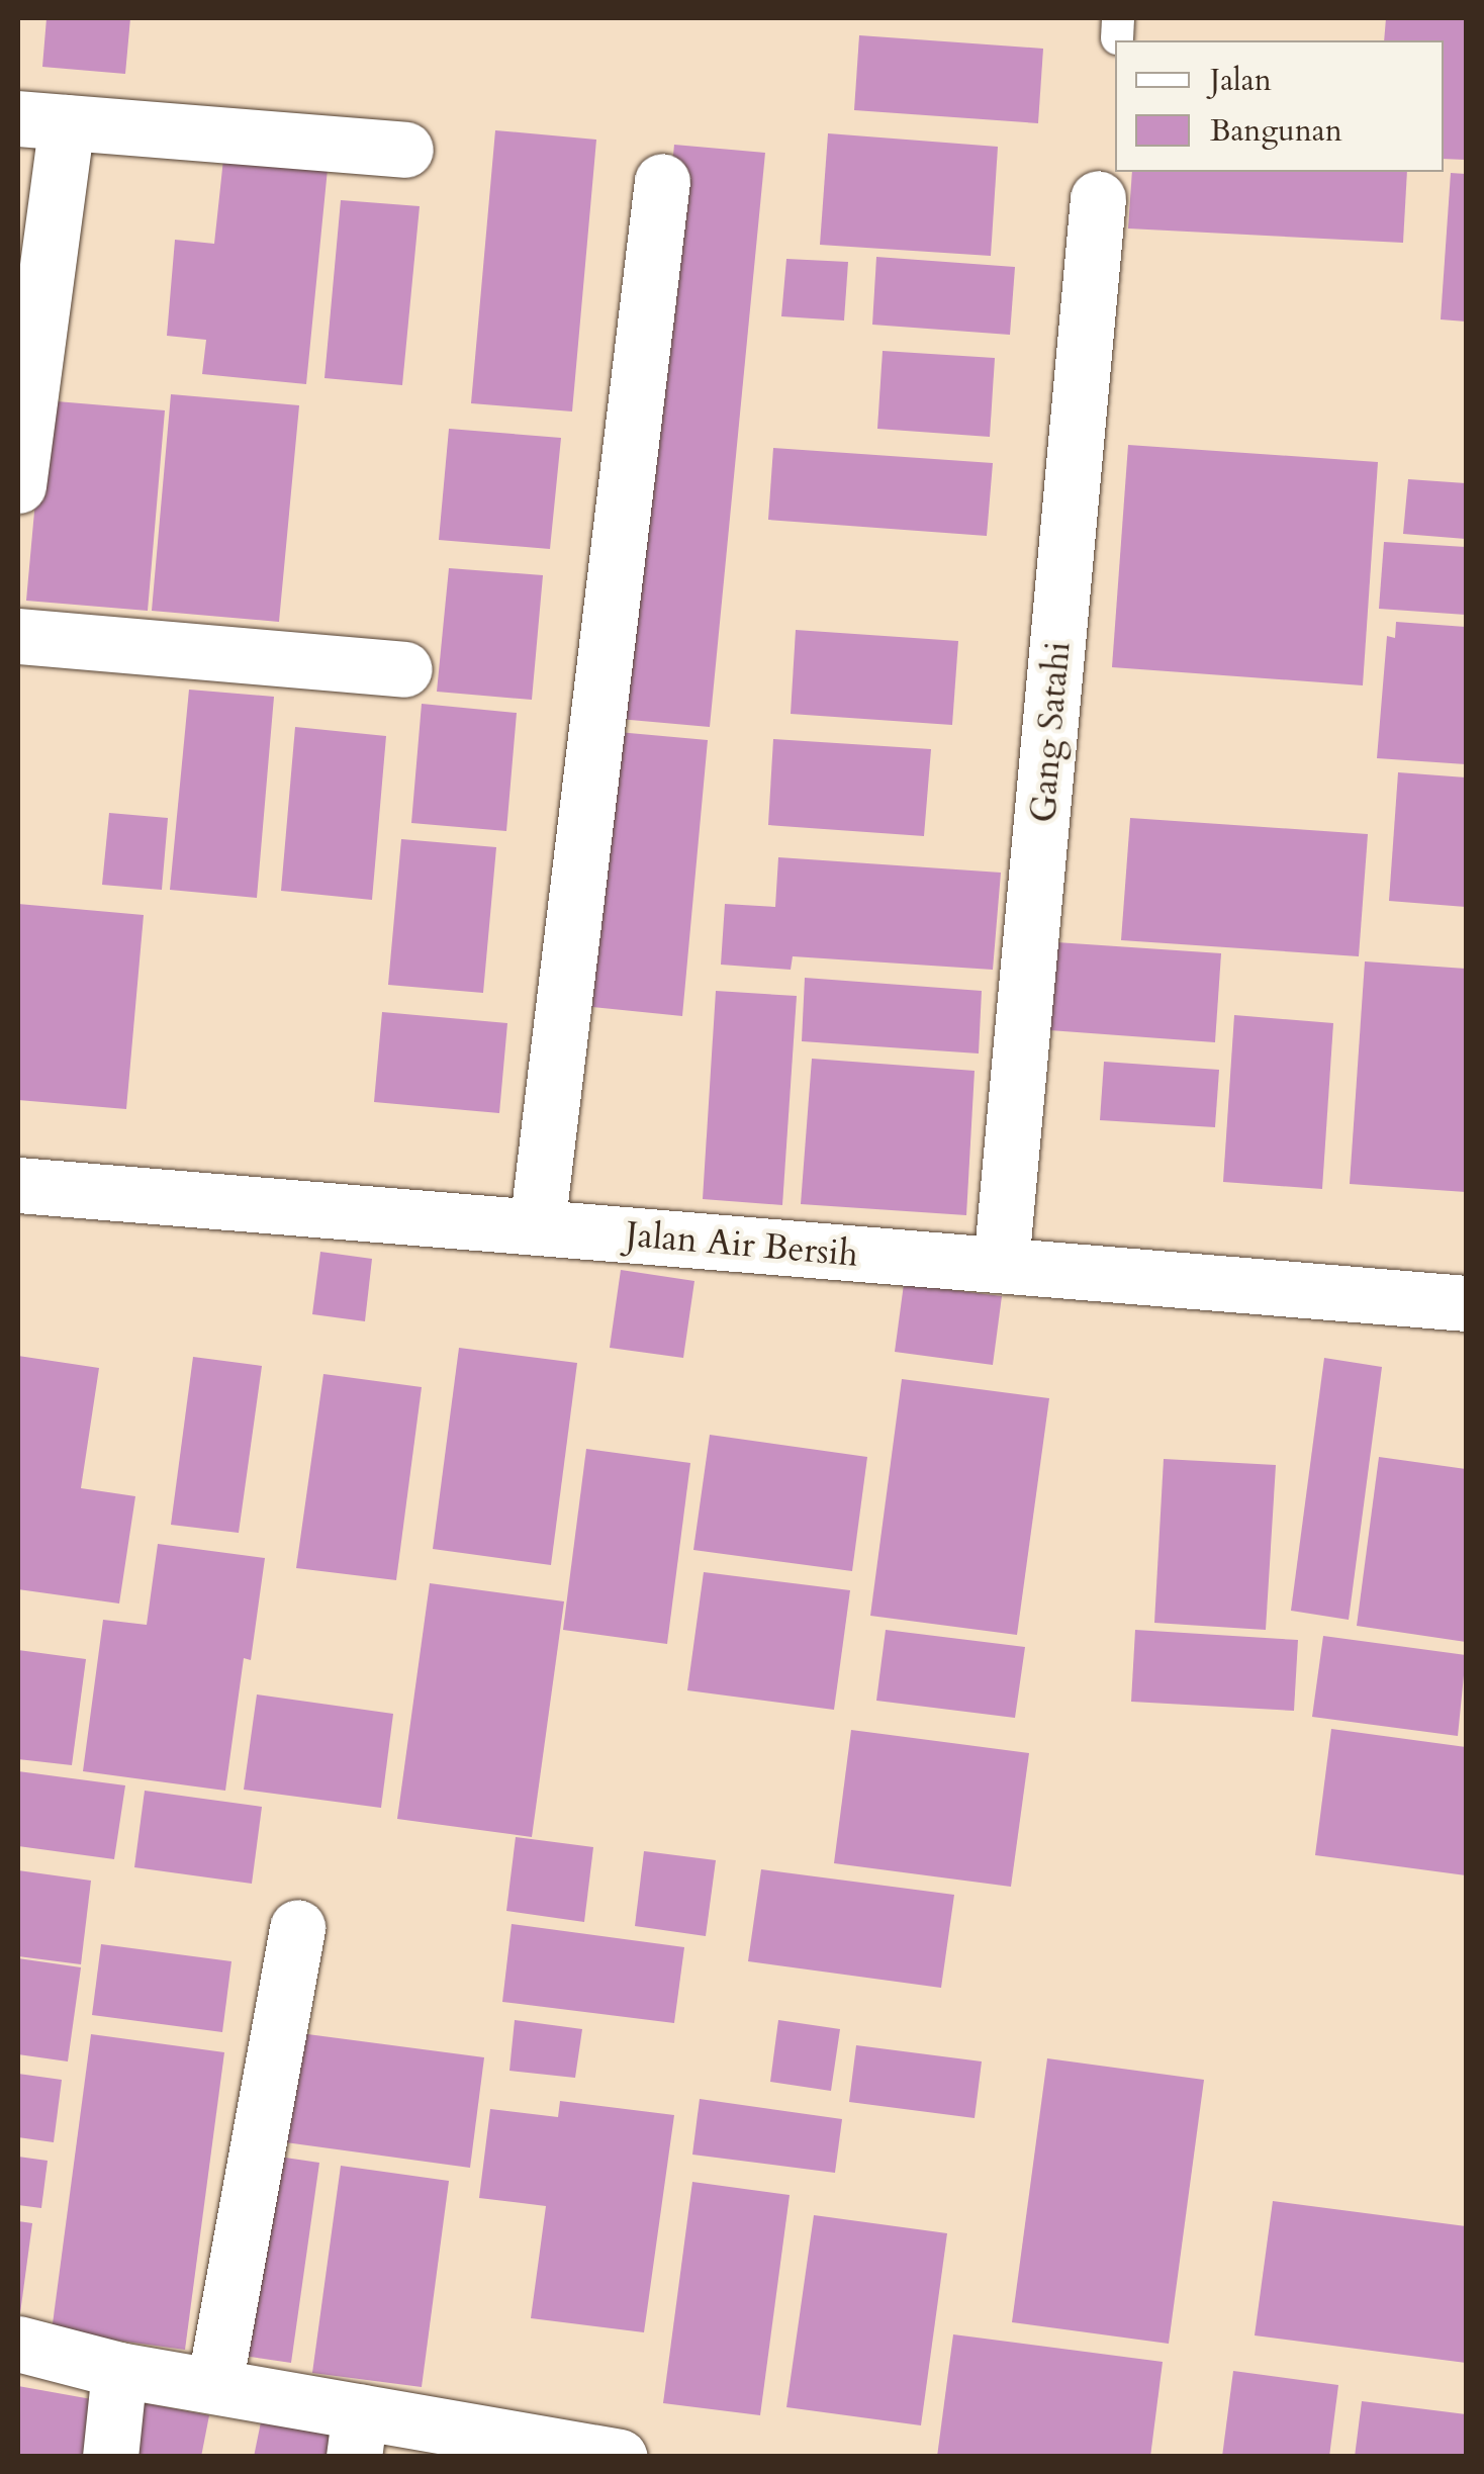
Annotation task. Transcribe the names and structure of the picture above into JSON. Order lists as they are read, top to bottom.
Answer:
{
  "streets": {
    "street": ["Gang Satahi", "Jalan Air Bersih"]
  },
  "crossings": [
    ["Gang Satahi", "Jalan Air Bersih"]
  ],
  "legend": ["Jalan", "Bangunan"]
}
